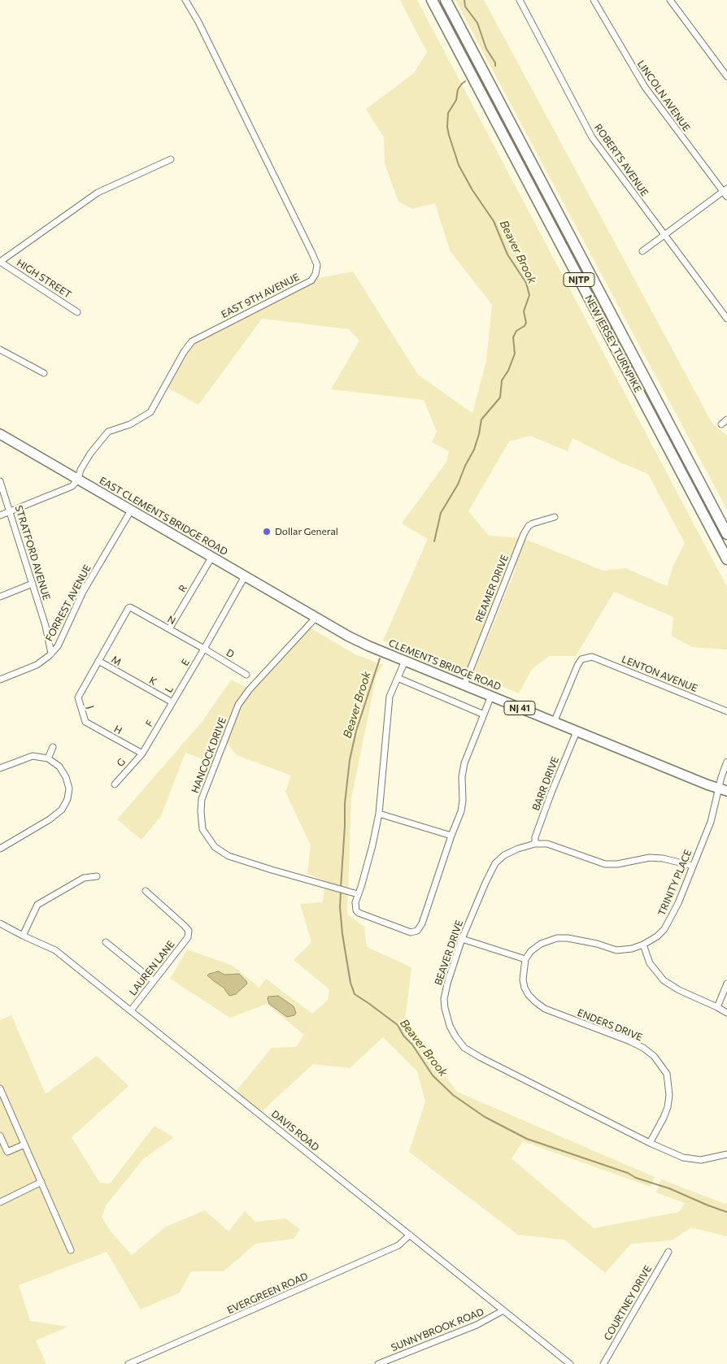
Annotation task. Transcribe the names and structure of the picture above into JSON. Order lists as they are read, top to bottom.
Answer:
{
  "streets": {
    "highway": ["NJTP", "NEW JERSEY TURNPIKE"],
    "main road": ["EAST CLEMENTS BRIDGE ROAD", "CLEMENTS BRIDGE ROAD", "NJ 41"],
    "street": [
      "LINCOLN AVENUE",
      "ROBERTS AVENUE",
      "HIGH STREET",
      "EAST 9TH AVENUE",
      "STRATFORD AVENUE",
      "R",
      "REAMER DRIVE",
      "FORREST AVENUE",
      "N",
      "D",
      "M",
      "E",
      "LENTON AVENUE",
      "K",
      "L",
      "J",
      "F",
      "H",
      "HANCOCK DRIVE",
      "G",
      "BARR DRIVE",
      "TRINITY PLACE",
      "BEAVER DRIVE",
      "LAUREN LANE",
      "ENDERS DRIVE",
      "DAVIS ROAD",
      "EVERGREEN ROAD",
      "COURTNEY DRIVE",
      "SUNNYBROOK ROAD"
    ]
  },
  "crossings": [
    ["EAST 9TH AVENUE", "EAST CLEMENTS BRIDGE ROAD"],
    ["EAST CLEMENTS BRIDGE ROAD", "R"],
    ["EAST CLEMENTS BRIDGE ROAD", "FORREST AVENUE"],
    ["EAST CLEMENTS BRIDGE ROAD", "CLEMENTS BRIDGE ROAD"],
    ["EAST CLEMENTS BRIDGE ROAD", "HANCOCK DRIVE"],
    ["STRATFORD AVENUE", "FORREST AVENUE"],
    ["R", "N"],
    ["REAMER DRIVE", "CLEMENTS BRIDGE ROAD"],
    ["N", "D"],
    ["N", "M"],
    ["N", "E"],
    ["N", "J"],
    ["D", "E"],
    ["M", "K"],
    ["M", "J"],
    ["E", "L"],
    ["CLEMENTS BRIDGE ROAD", "LENTON AVENUE"],
    ["CLEMENTS BRIDGE ROAD", "HANCOCK DRIVE"],
    ["CLEMENTS BRIDGE ROAD", "BARR DRIVE"],
    ["CLEMENTS BRIDGE ROAD", "TRINITY PLACE"],
    ["K", "L"],
    ["K", "F"],
    ["L", "F"],
    ["J", "H"],
    ["F", "H"],
    ["F", "G"],
    ["H", "G"],
    ["BARR DRIVE", "BEAVER DRIVE"],
    ["TRINITY PLACE", "BEAVER DRIVE"],
    ["TRINITY PLACE", "ENDERS DRIVE"],
    ["BEAVER DRIVE", "ENDERS DRIVE"],
    ["LAUREN LANE", "DAVIS ROAD"],
    ["DAVIS ROAD", "EVERGREEN ROAD"],
    ["DAVIS ROAD", "SUNNYBROOK ROAD"]
  ],
  "water": ["Beaver Brook"],
  "places": ["Dollar General"]
}
